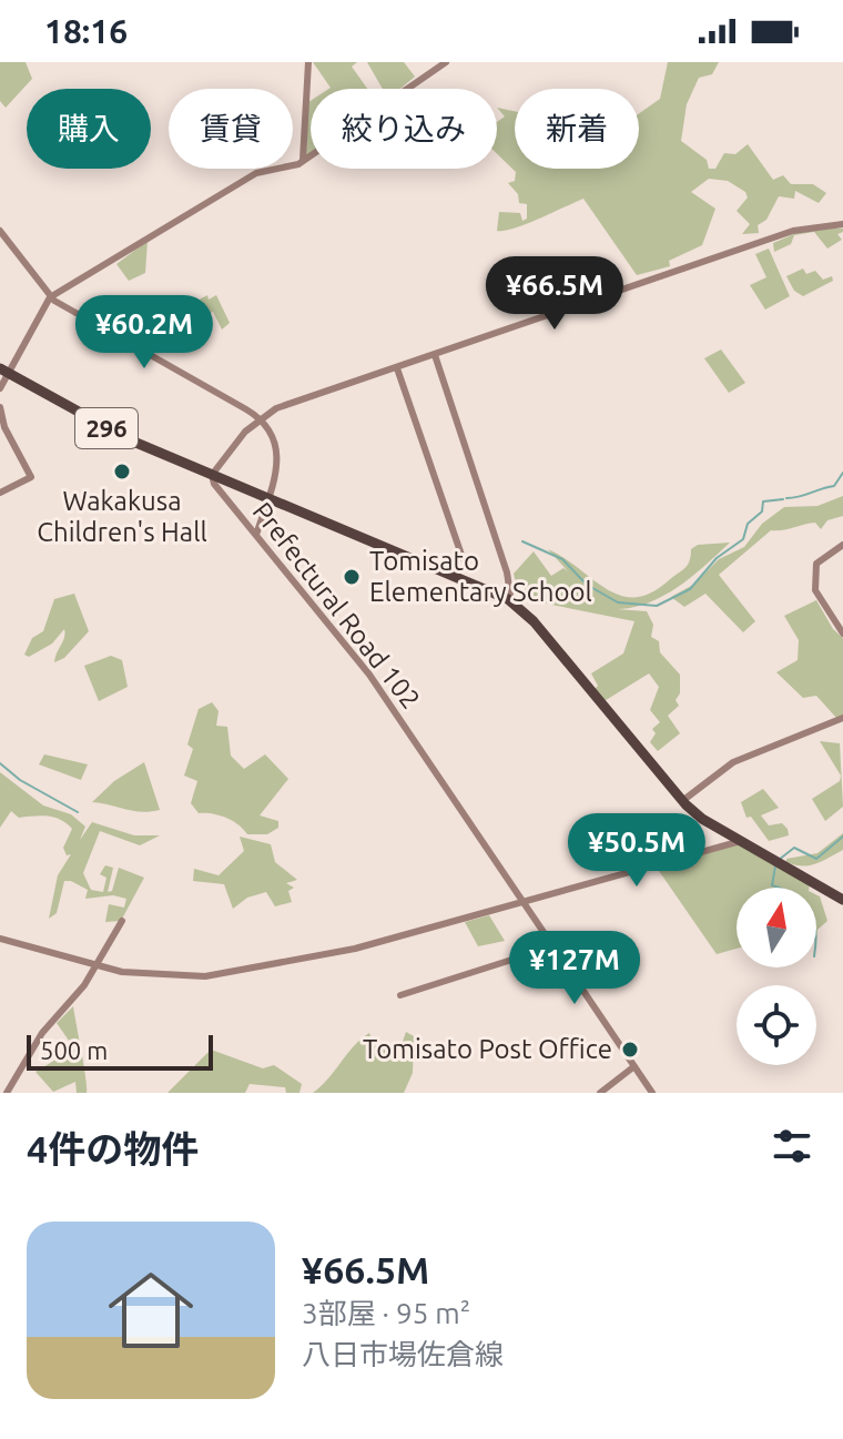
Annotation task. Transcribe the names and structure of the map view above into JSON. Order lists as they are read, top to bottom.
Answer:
{
  "streets": {
    "highway": ["296"],
    "street": ["Prefectural Road 102"]
  },
  "crossings": [
    ["296", "Prefectural Road 102"]
  ],
  "places": ["Wakakusa Children's Hall", "Tomisato Elementary School", "Tomisato Post Office"],
  "scale_bar": "500 m",
  "north": "top",
  "page": {
    "status": "18:16",
    "chip": [
      "購入",
      "賃貸",
      "絞り込み",
      "新着"
    ],
    "price": [
      "¥66.5M",
      "¥60.2M",
      "¥50.5M",
      "¥127M"
    ],
    "scale": "500 m",
    "heading": "4件の物件",
    "list": [
      {
        "name": "¥66.5M",
        "note": "3部屋 · 95 m² · 八日市場佐倉線"
      }
    ]
  }
}
